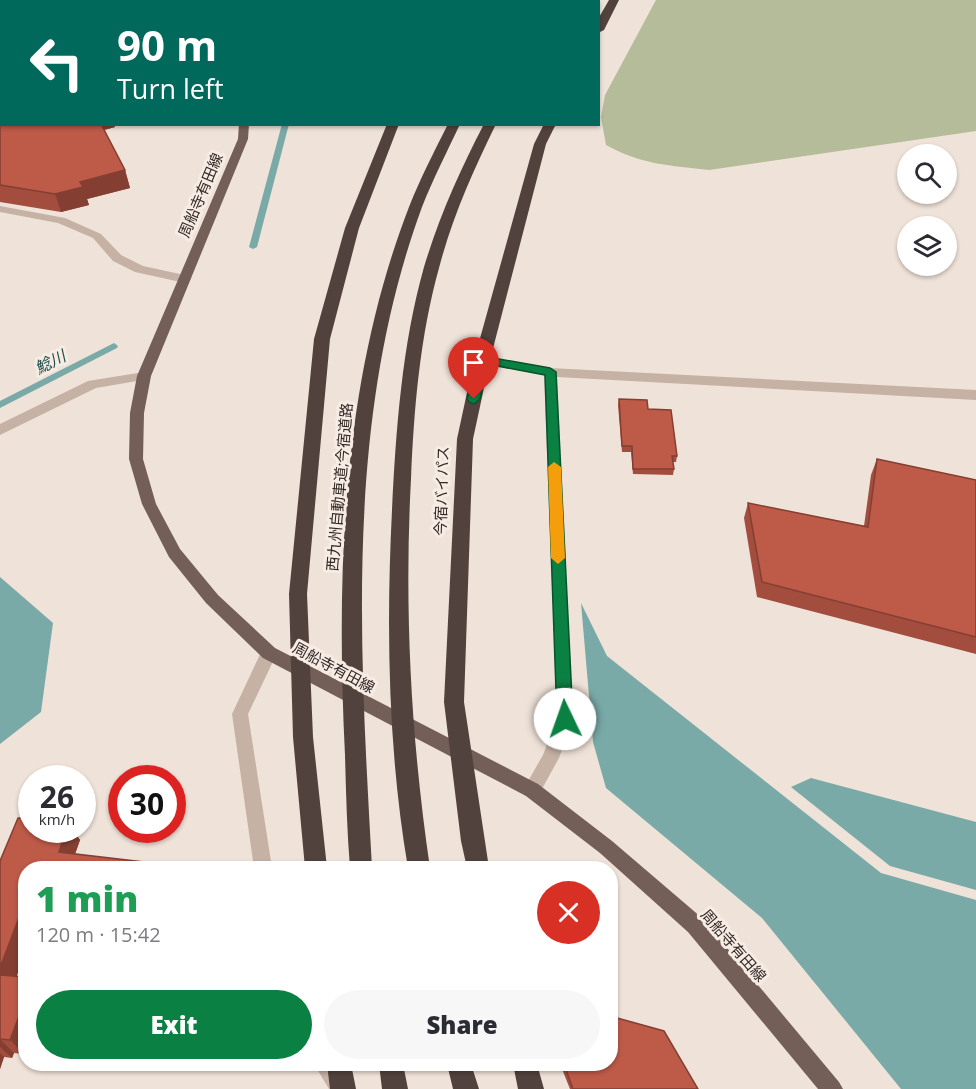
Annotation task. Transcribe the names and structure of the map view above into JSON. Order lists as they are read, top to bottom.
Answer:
{
  "streets": {
    "highway": ["西九州自動車道;今宿道路", "今宿バイパス"],
    "main road": ["周船寺有田線"]
  },
  "water": ["鯰川"],
  "page": {
    "turn": ["90 m", "Turn left"],
    "speed": "26 km/h",
    "limit": "30",
    "heading": ["1 min", "120 m · 15:42"],
    "buttons": ["Exit", "Share"]
  }
}
